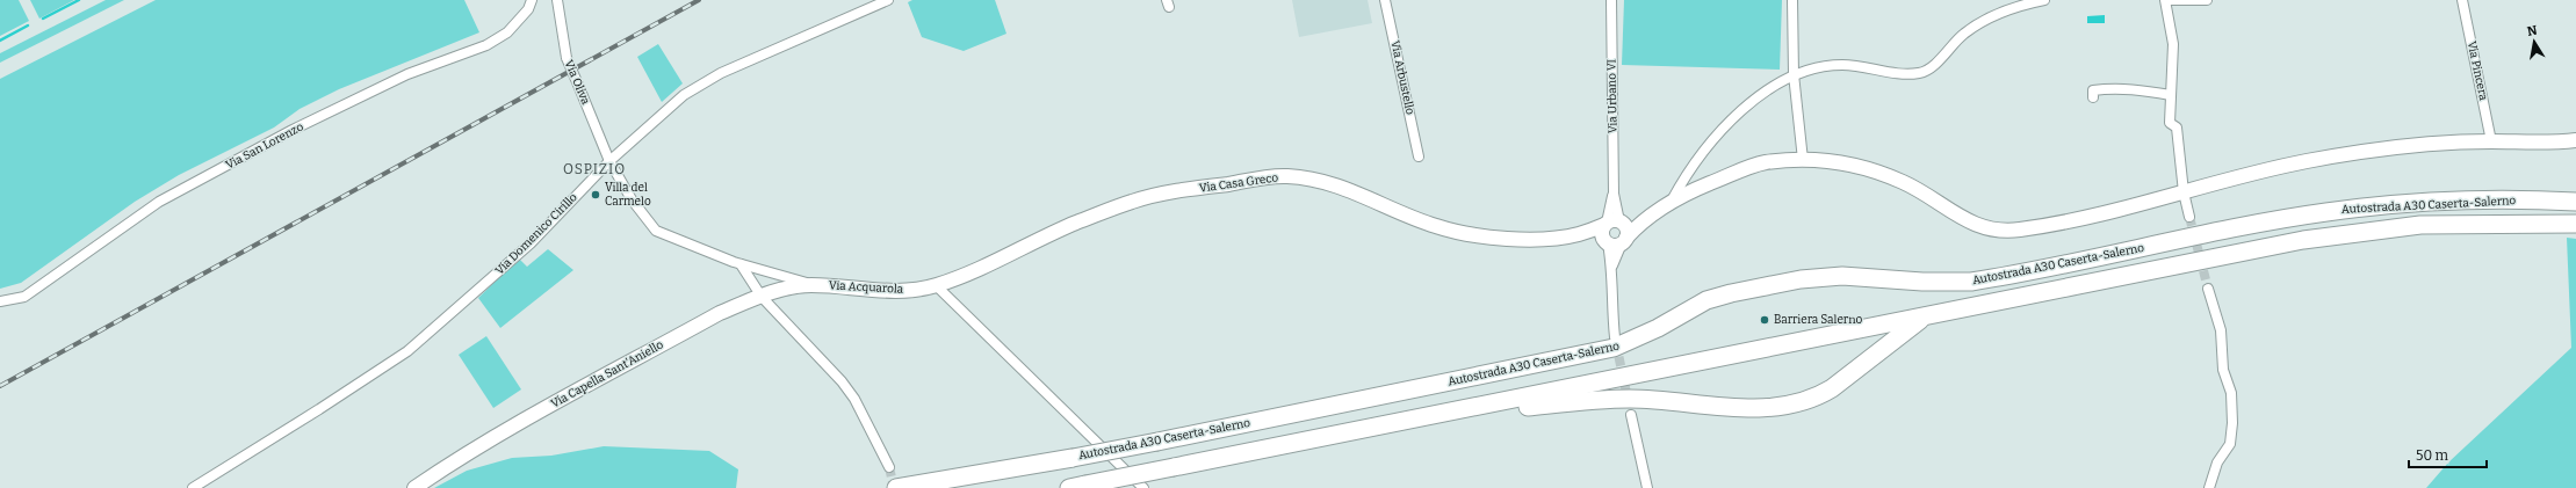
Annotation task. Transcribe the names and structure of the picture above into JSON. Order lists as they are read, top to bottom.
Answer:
{
  "streets": {
    "highway": ["Autostrada A30 Caserta-Salerno"],
    "main road": ["Via Casa Greco", "Via Acquarola", "Via Capella Sant'Aniello"],
    "street": [
      "Via Pincera",
      "Via Arbustello",
      "Via Oliva",
      "Via Urbano VI",
      "Via San Lorenzo",
      "Via Domenico Cirillo"
    ]
  },
  "crossings": [
    ["Via Oliva", "Via Domenico Cirillo"],
    ["Via Oliva", "Via Acquarola"],
    ["Via Casa Greco", "Via Acquarola"],
    ["Via Domenico Cirillo", "Via Acquarola"],
    ["Via Acquarola", "Via Capella Sant'Aniello"]
  ],
  "districts": ["OSPIZIO"],
  "places": ["Villa del Carmelo", "Barriera Salerno"],
  "scale_bar": "50 m",
  "north": "top"
}
